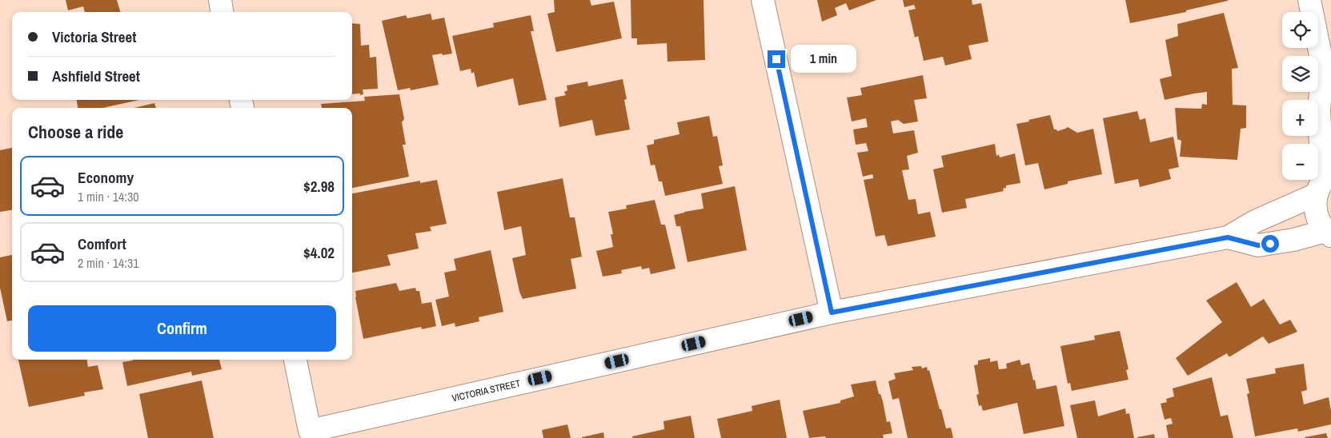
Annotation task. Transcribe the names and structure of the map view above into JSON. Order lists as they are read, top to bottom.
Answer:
{
  "streets": {
    "street": ["VICTORIA STREET"]
  },
  "page": {
    "map_buttons": ["+", "−"],
    "banner": ["Victoria Street", "Ashfield Street"],
    "bubble": "1 min",
    "heading": "Choose a ride",
    "list": [
      {
        "name": "Economy",
        "note": "1 min · 14:30",
        "value": "$2.98"
      },
      {
        "name": "Comfort",
        "note": "2 min · 14:31",
        "value": "$4.02"
      }
    ],
    "buttons": "Confirm"
  }
}
